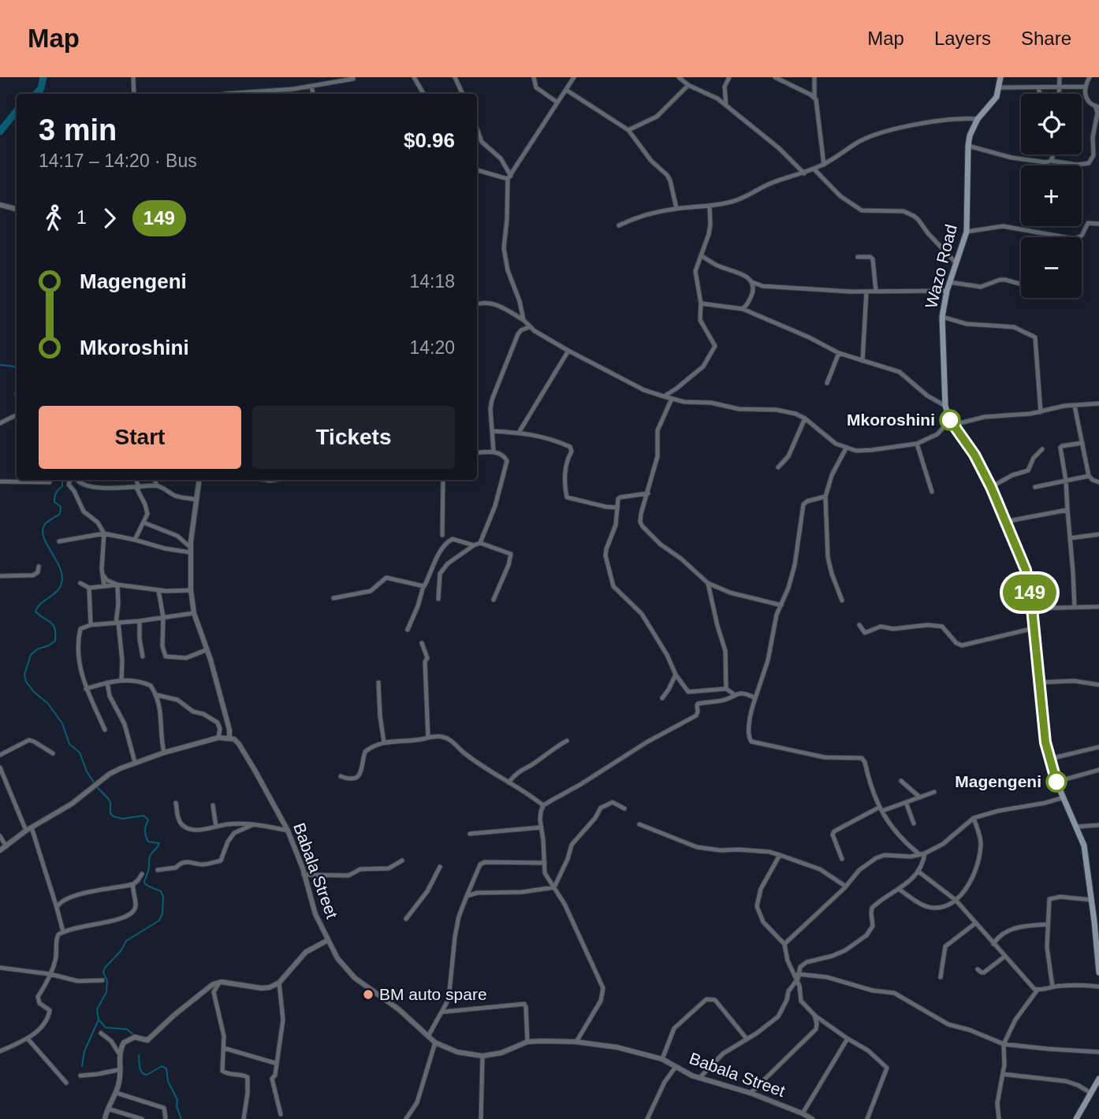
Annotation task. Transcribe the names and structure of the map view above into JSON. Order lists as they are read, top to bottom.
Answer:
{
  "streets": {
    "main road": ["Wazo Road"],
    "street": ["Babala Street"]
  },
  "places": ["Mkoroshini", "Magengeni", "BM auto spare"],
  "lines": ["bus line 149"],
  "page": {
    "header": "Map",
    "nav": ["Map", "Layers", "Share"],
    "on_map": "149",
    "map_buttons": ["+", "−"],
    "heading": ["3 min", "14:17 – 14:20 · Bus", "$0.96"],
    "legs": ["1", "149"],
    "list": [
      {
        "name": "Magengeni",
        "value": "14:18"
      },
      {
        "name": "Mkoroshini",
        "value": "14:20"
      }
    ],
    "buttons": ["Start", "Tickets"]
  }
}
